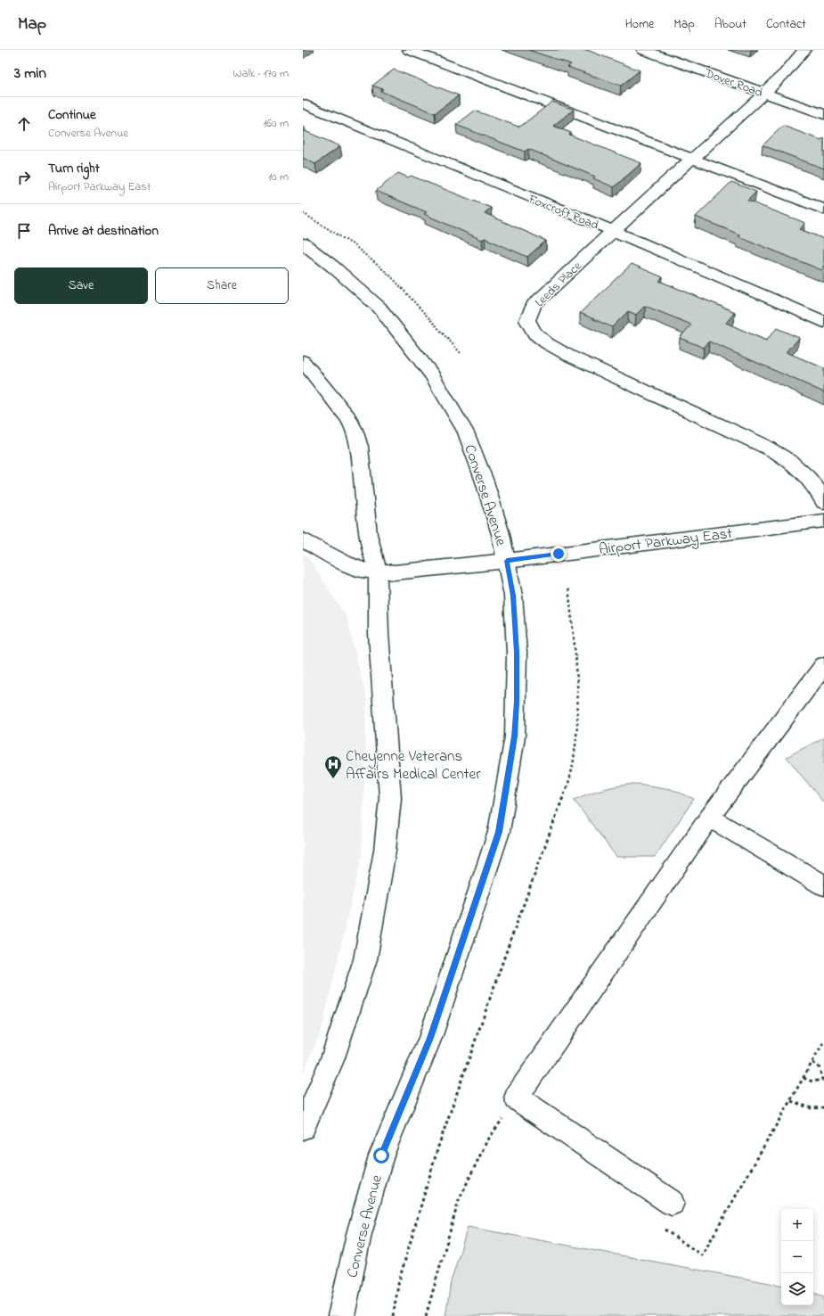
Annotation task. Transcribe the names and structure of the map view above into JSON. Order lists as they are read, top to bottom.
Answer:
{
  "streets": {
    "street": [
      "Dover Road",
      "Foxcroft Road",
      "Leeds Place",
      "Converse Avenue",
      "Airport Parkway East"
    ]
  },
  "crossings": [
    ["Dover Road", "Leeds Place"],
    ["Foxcroft Road", "Leeds Place"],
    ["Converse Avenue", "Airport Parkway East"]
  ],
  "places": {
    "hospital": ["Cheyenne Veterans Affairs Medical Center"]
  },
  "page": {
    "header": "Map",
    "nav": [
      "Home",
      "Map",
      "About",
      "Contact"
    ],
    "heading": ["3 min", "Walk · 170 m"],
    "list": [
      ["Continue", "Converse Avenue", "160 m"],
      ["Turn right", "Airport Parkway East", "10 m"],
      "Arrive at destination"
    ],
    "buttons": ["Save", "Share"],
    "map_buttons": ["+", "−"]
  }
}
